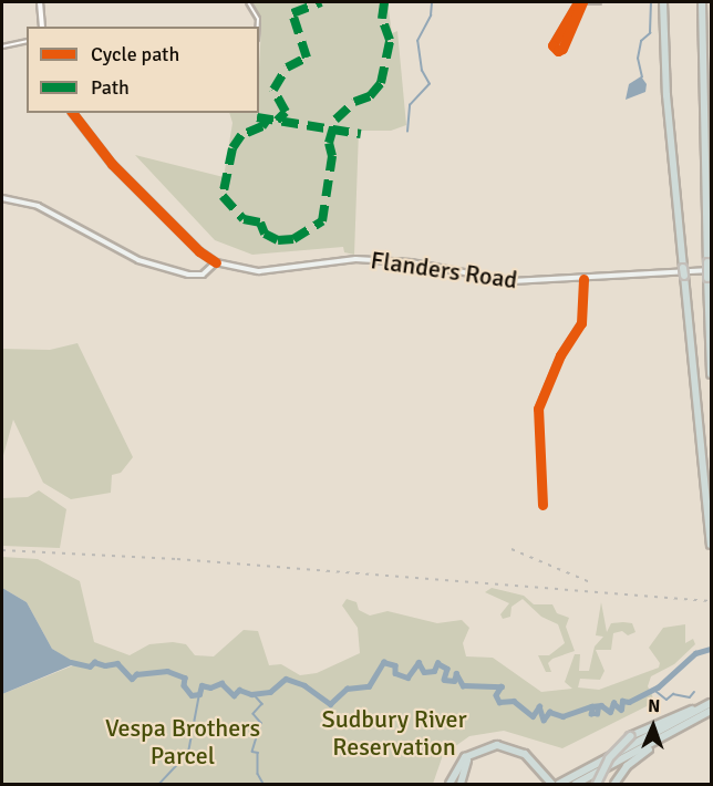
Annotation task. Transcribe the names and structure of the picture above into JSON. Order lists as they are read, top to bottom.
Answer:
{
  "streets": {
    "main road": ["Flanders Road"]
  },
  "parks": ["Sudbury River Reservation", "Vespa Brothers Parcel"],
  "legend": ["Cycle path", "Path"],
  "north": "top"
}
